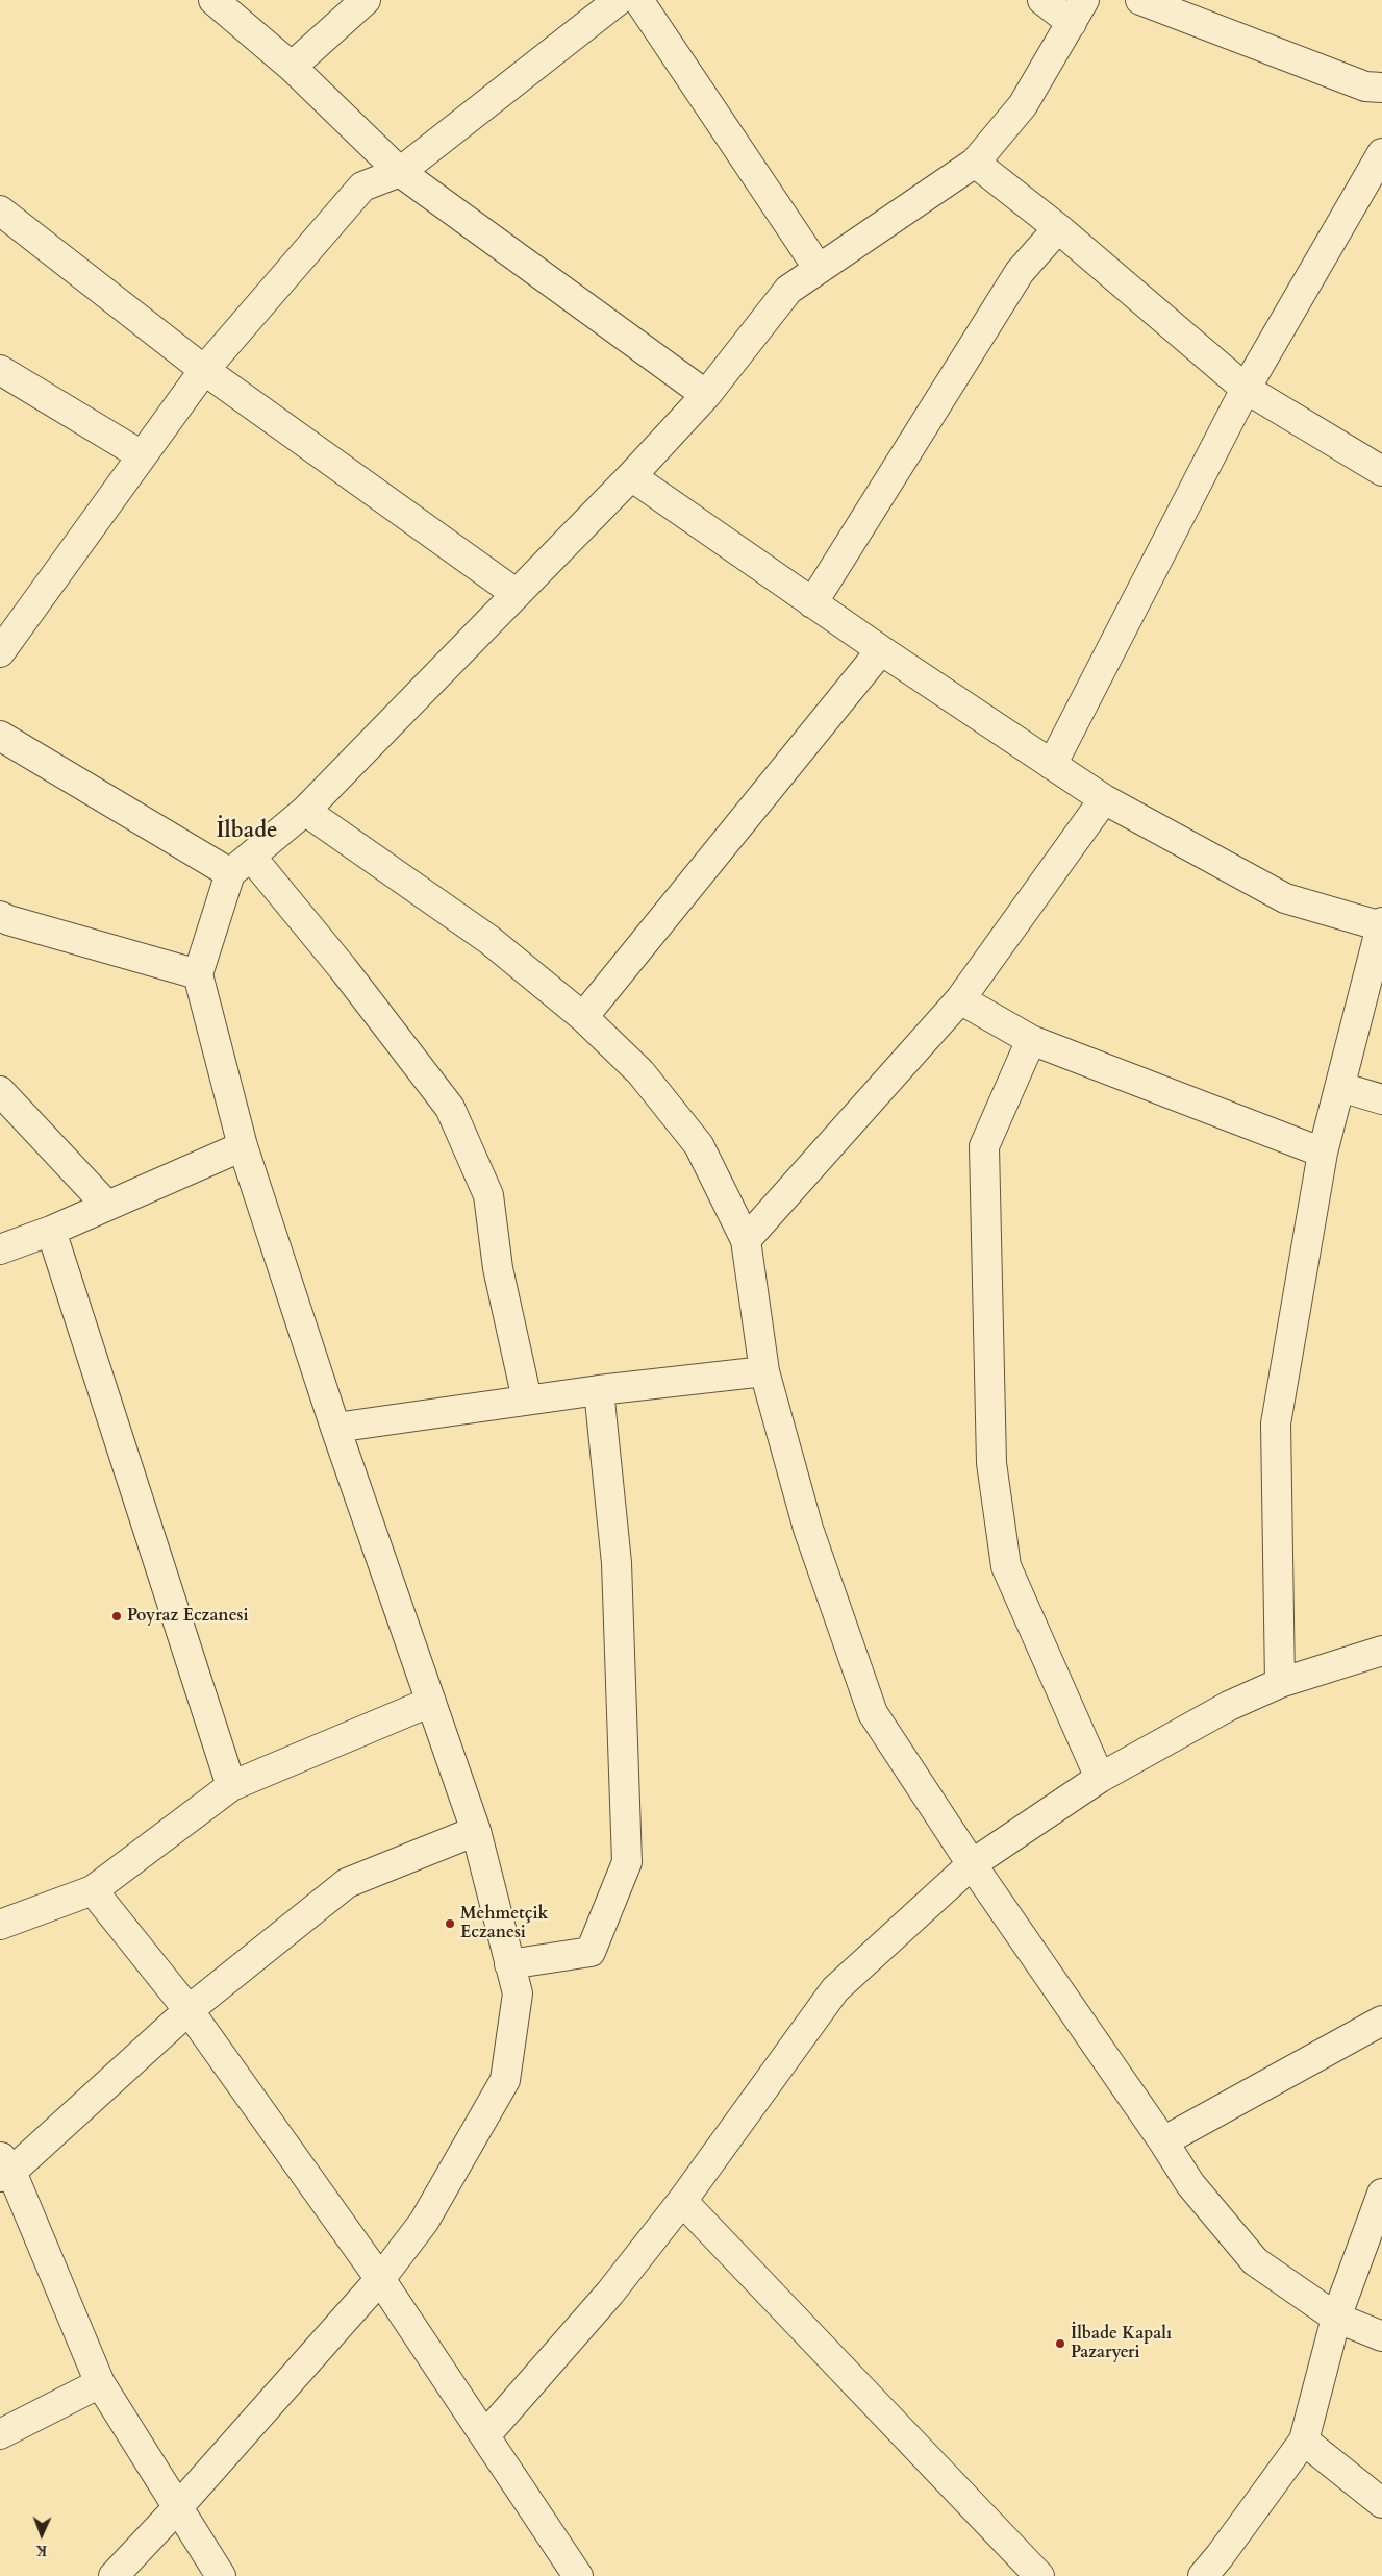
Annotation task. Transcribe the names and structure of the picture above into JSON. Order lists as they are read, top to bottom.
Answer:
{
  "districts": ["İlbade"],
  "places": ["Poyraz Eczanesi", "Mehmetçik Eczanesi", "İlbade Kapalı Pazaryeri"],
  "north": "bottom"
}
